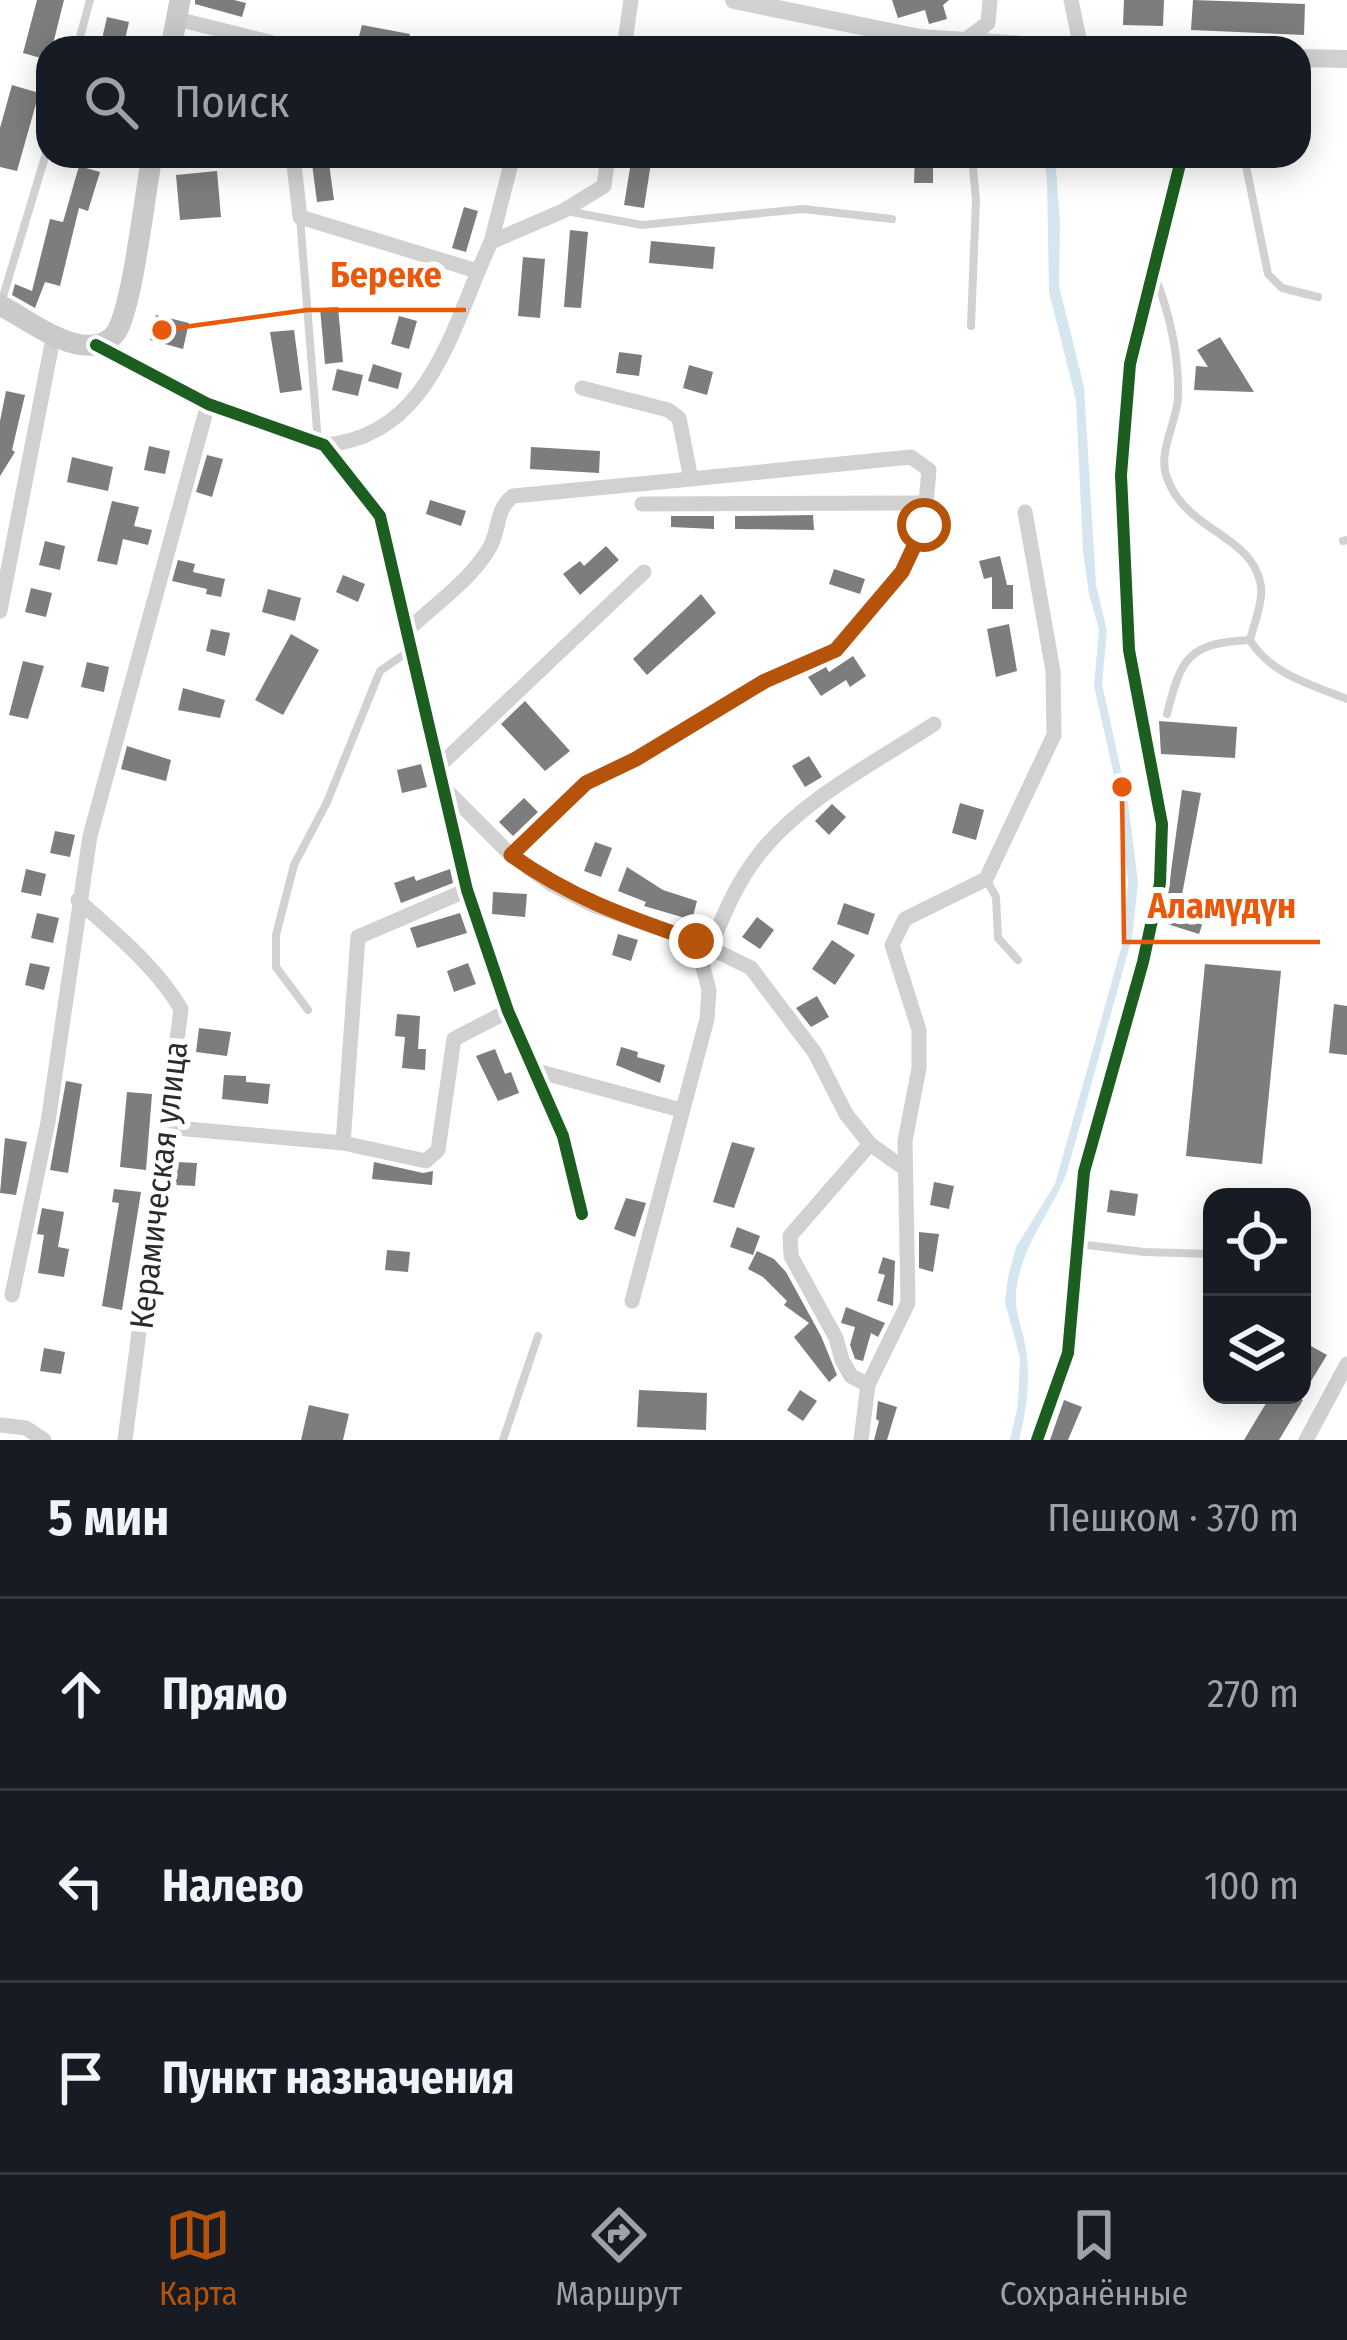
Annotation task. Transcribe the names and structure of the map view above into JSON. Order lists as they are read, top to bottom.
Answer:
{
  "streets": {
    "street": ["Керамическая улица"]
  },
  "places": ["Береке", "Аламүдүн"],
  "page": {
    "search": "Поиск",
    "heading": ["5 мин", "Пешком · 370 m"],
    "list": [
      ["Прямо", "270 m"],
      ["Налево", "100 m"],
      "Пункт назначения"
    ],
    "nav": ["Карта", "Маршрут", "Сохранённые"]
  }
}
